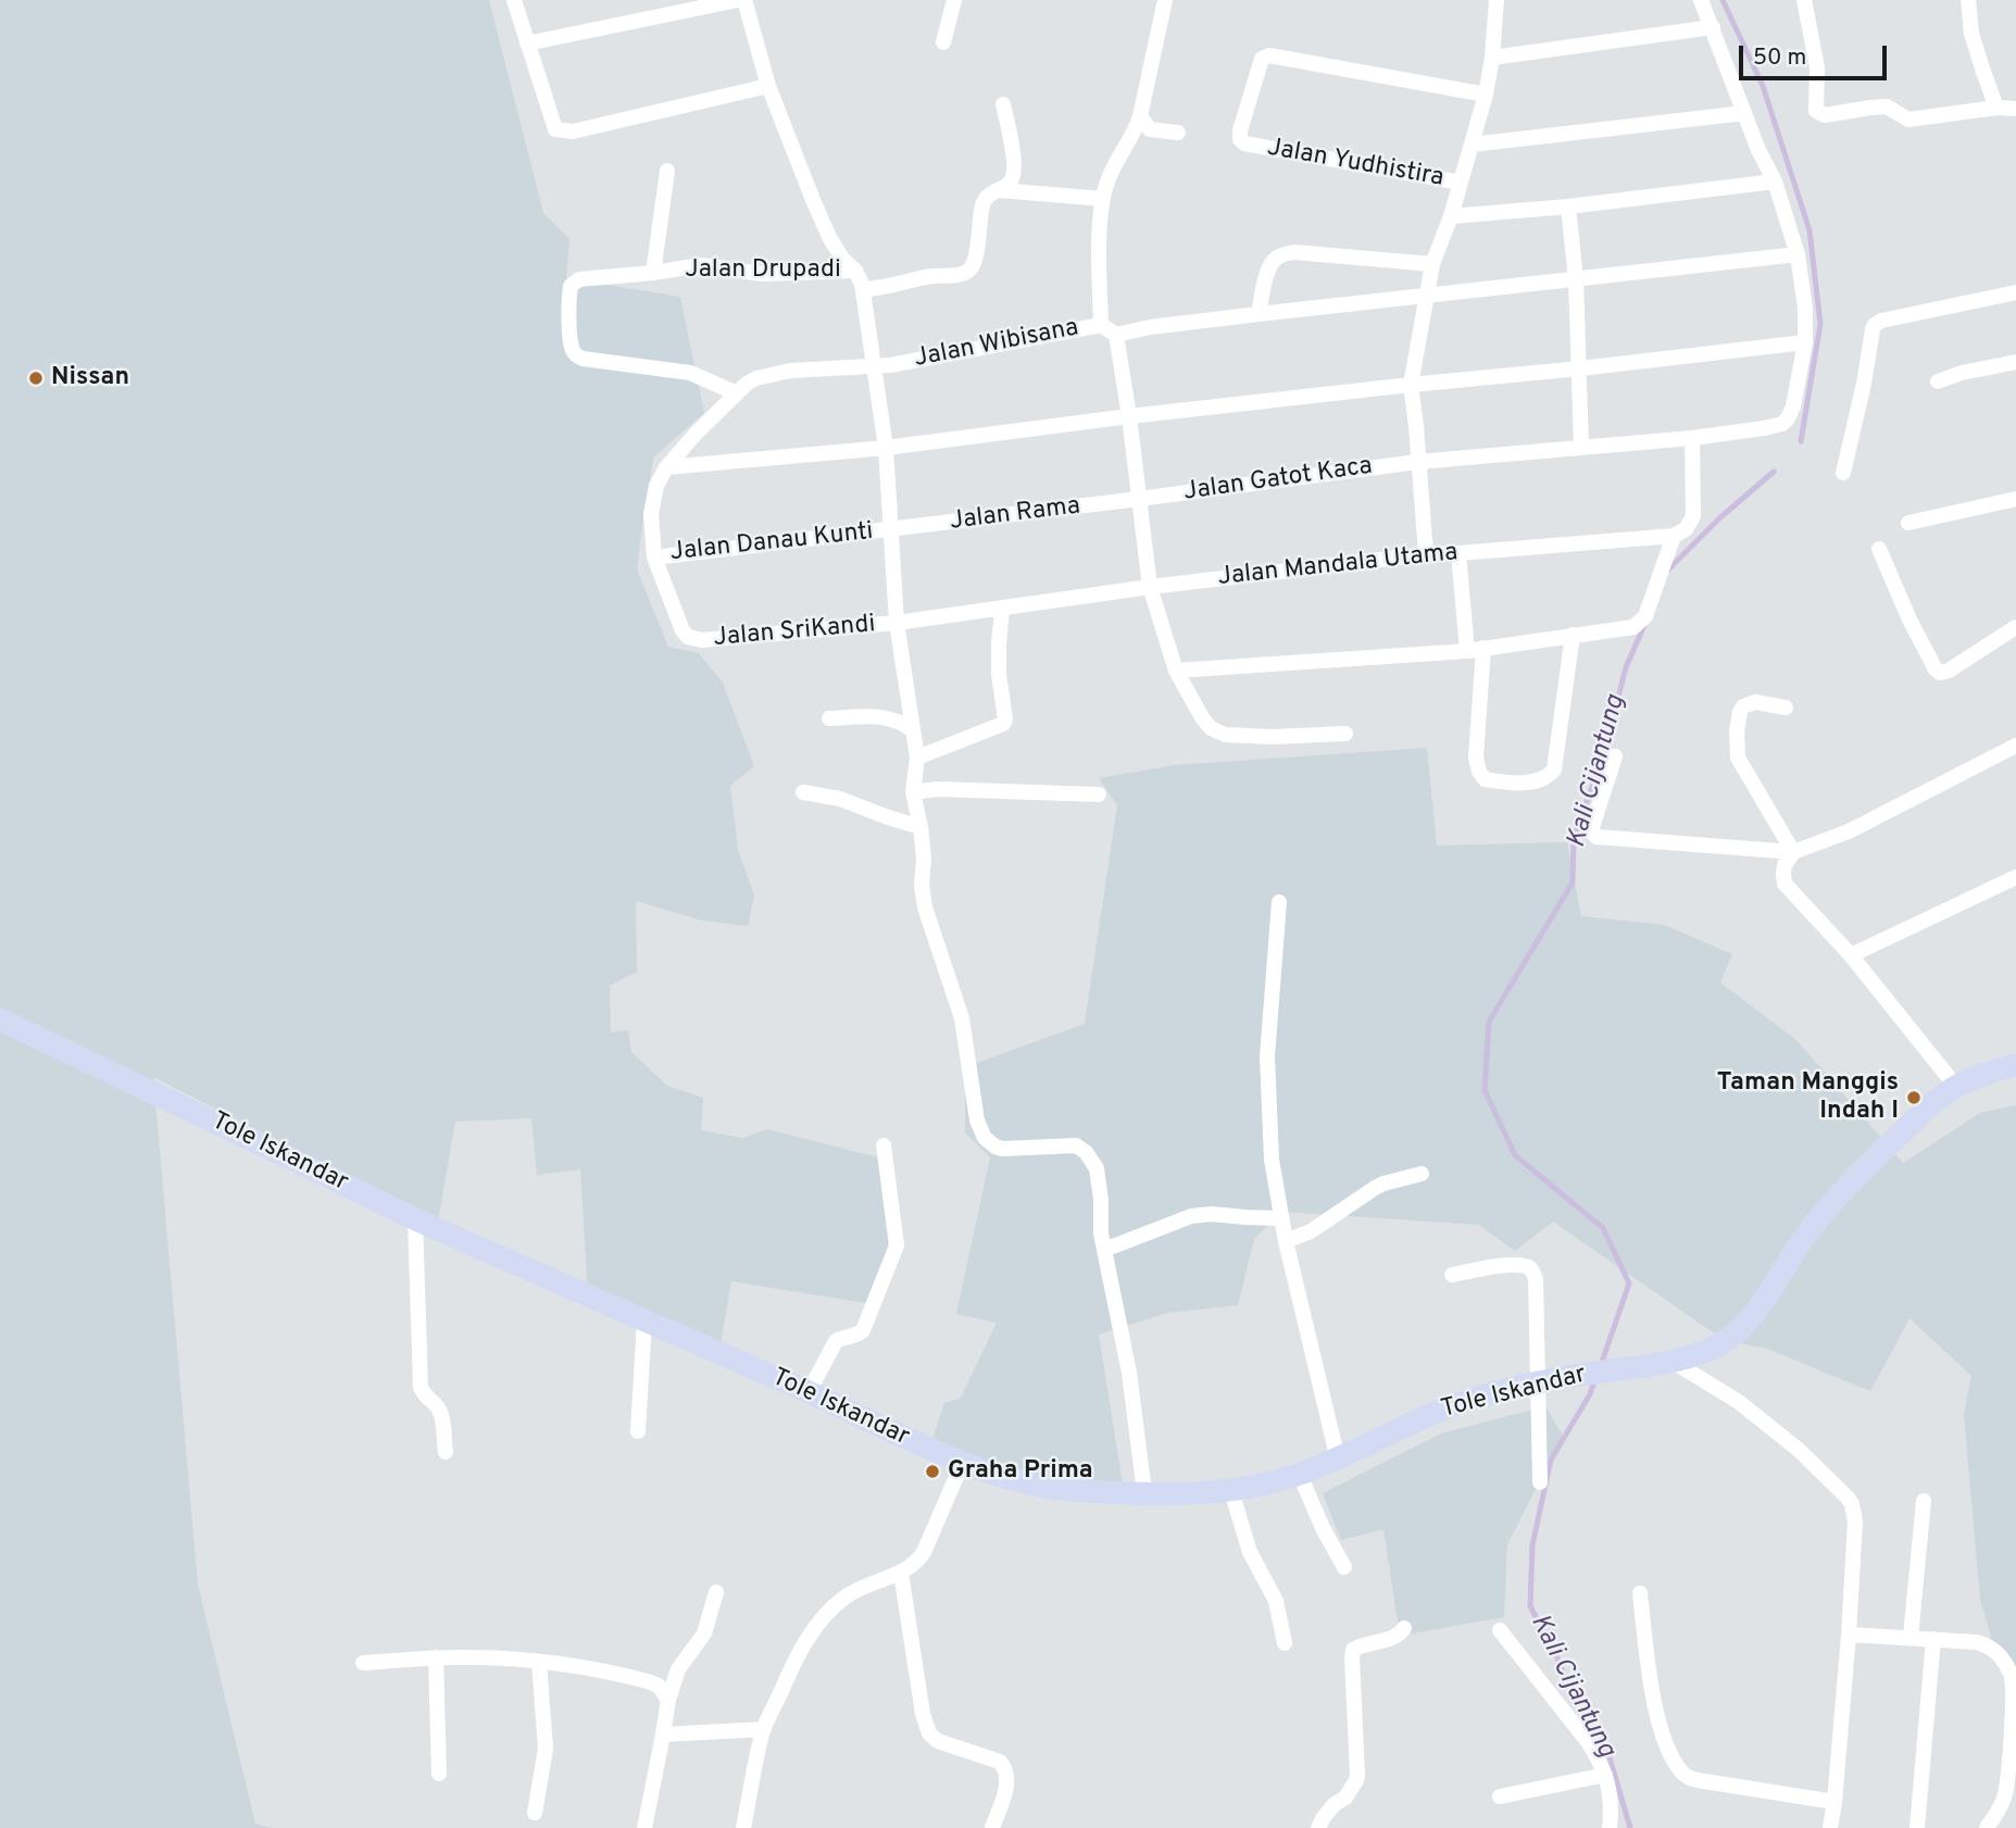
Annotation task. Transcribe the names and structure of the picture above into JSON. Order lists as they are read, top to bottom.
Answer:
{
  "streets": {
    "main road": ["Tole Iskandar"],
    "street": [
      "Jalan Yudhistira",
      "Jalan Drupadi",
      "Jalan Wibisana",
      "Jalan Gatot Kaca",
      "Jalan Rama",
      "Jalan Danau Kunti",
      "Jalan Mandala Utama",
      "Jalan SriKandi"
    ]
  },
  "crossings": [
    ["Jalan Drupadi", "Jalan Wibisana"],
    ["Jalan Wibisana", "Jalan SriKandi"],
    ["Jalan Gatot Kaca", "Jalan Rama"],
    ["Jalan Rama", "Jalan Danau Kunti"],
    ["Jalan Danau Kunti", "Jalan SriKandi"],
    ["Jalan Mandala Utama", "Jalan SriKandi"]
  ],
  "water": ["Kali Cijantung"],
  "places": ["Nissan", "Taman Manggis Indah I", "Graha Prima"],
  "scale_bar": "50 m"
}
